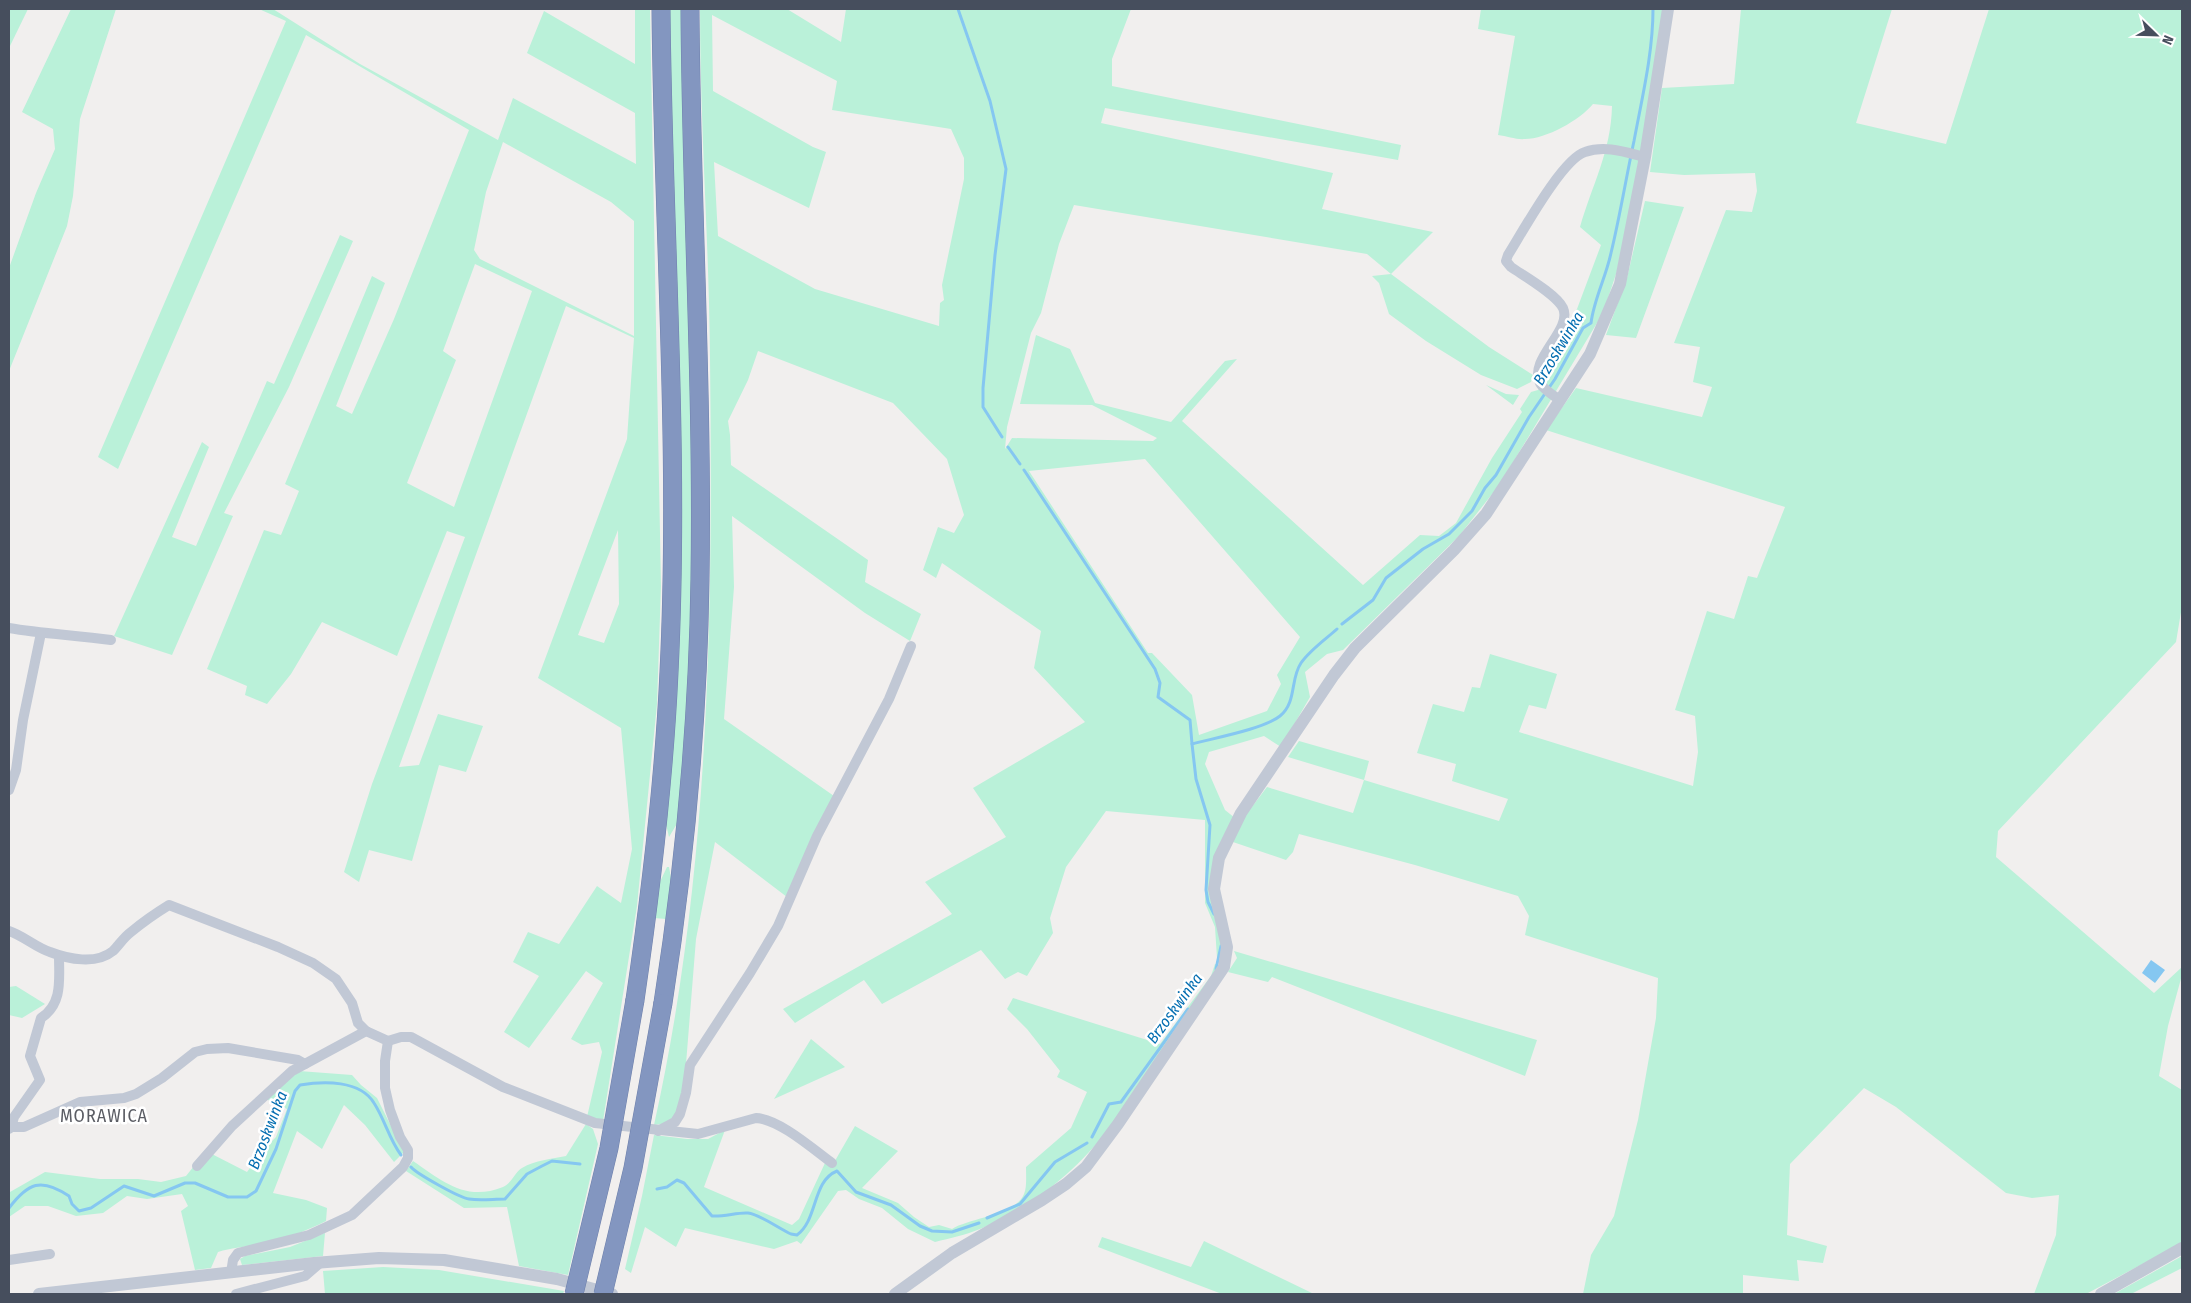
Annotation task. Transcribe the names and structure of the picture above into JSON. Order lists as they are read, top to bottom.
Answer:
{
  "districts": ["MORAWICA"],
  "water": ["Brzoskwinka"],
  "north": "bottom right"
}
